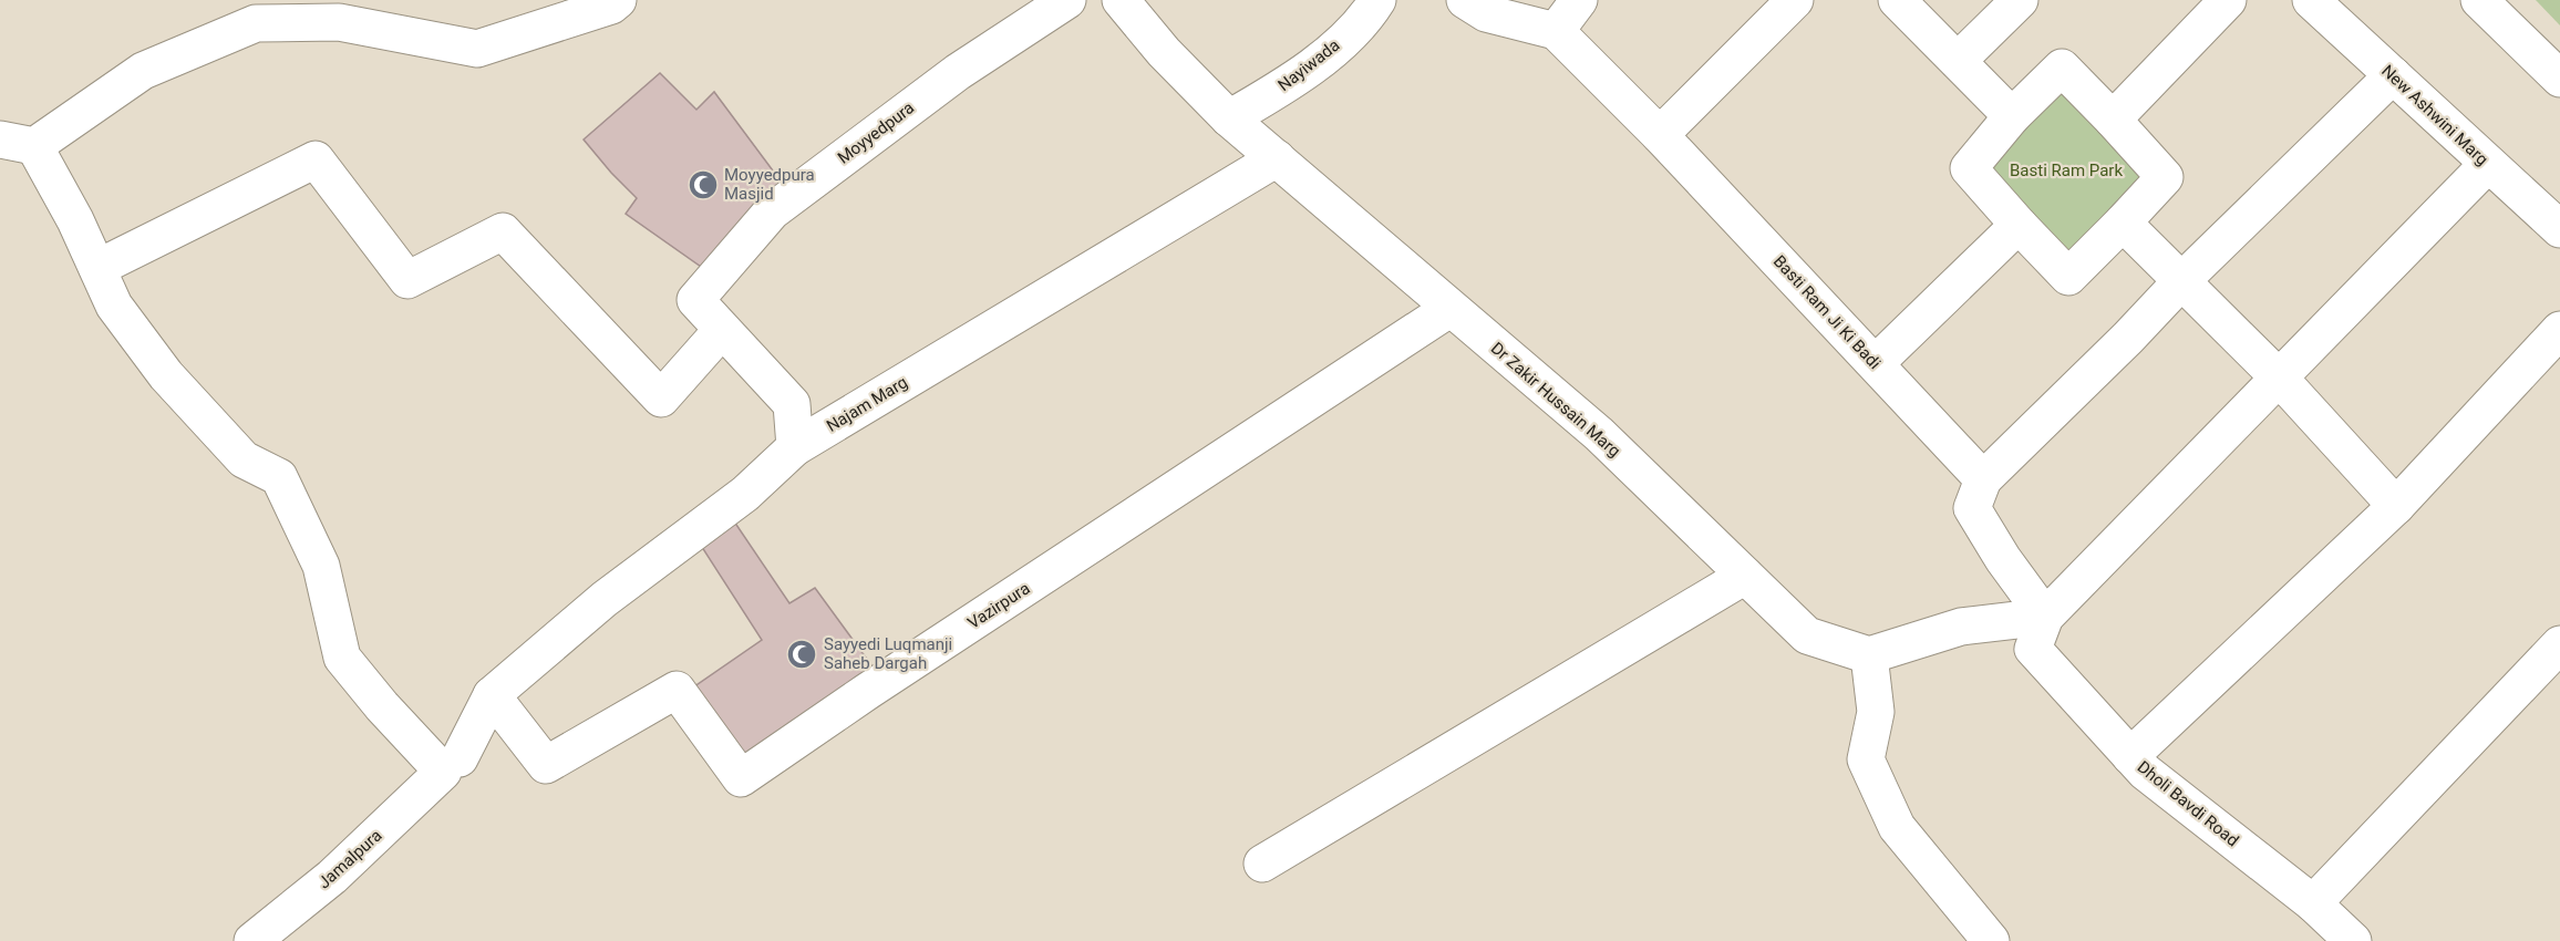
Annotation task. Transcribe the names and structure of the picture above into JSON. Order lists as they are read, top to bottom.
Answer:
{
  "streets": {
    "street": [
      "Nayiwada",
      "New Ashwini Marg",
      "Moyyedpura",
      "Basti Ram Ji Ki Badi",
      "Dr Zakir Hussain Marg",
      "Najam Marg",
      "Vazirpura",
      "Dholi Bavdi Road",
      "Jamalpura"
    ]
  },
  "crossings": [
    ["Nayiwada", "Dr Zakir Hussain Marg"],
    ["Moyyedpura", "Najam Marg"],
    ["Dr Zakir Hussain Marg", "Najam Marg"],
    ["Dr Zakir Hussain Marg", "Vazirpura"],
    ["Najam Marg", "Vazirpura"],
    ["Najam Marg", "Jamalpura"],
    ["Vazirpura", "Jamalpura"]
  ],
  "parks": ["Basti Ram Park"],
  "places": {
    "mosque": ["Moyyedpura Masjid", "Sayyedi Luqmanji Saheb Dargah"]
  }
}
